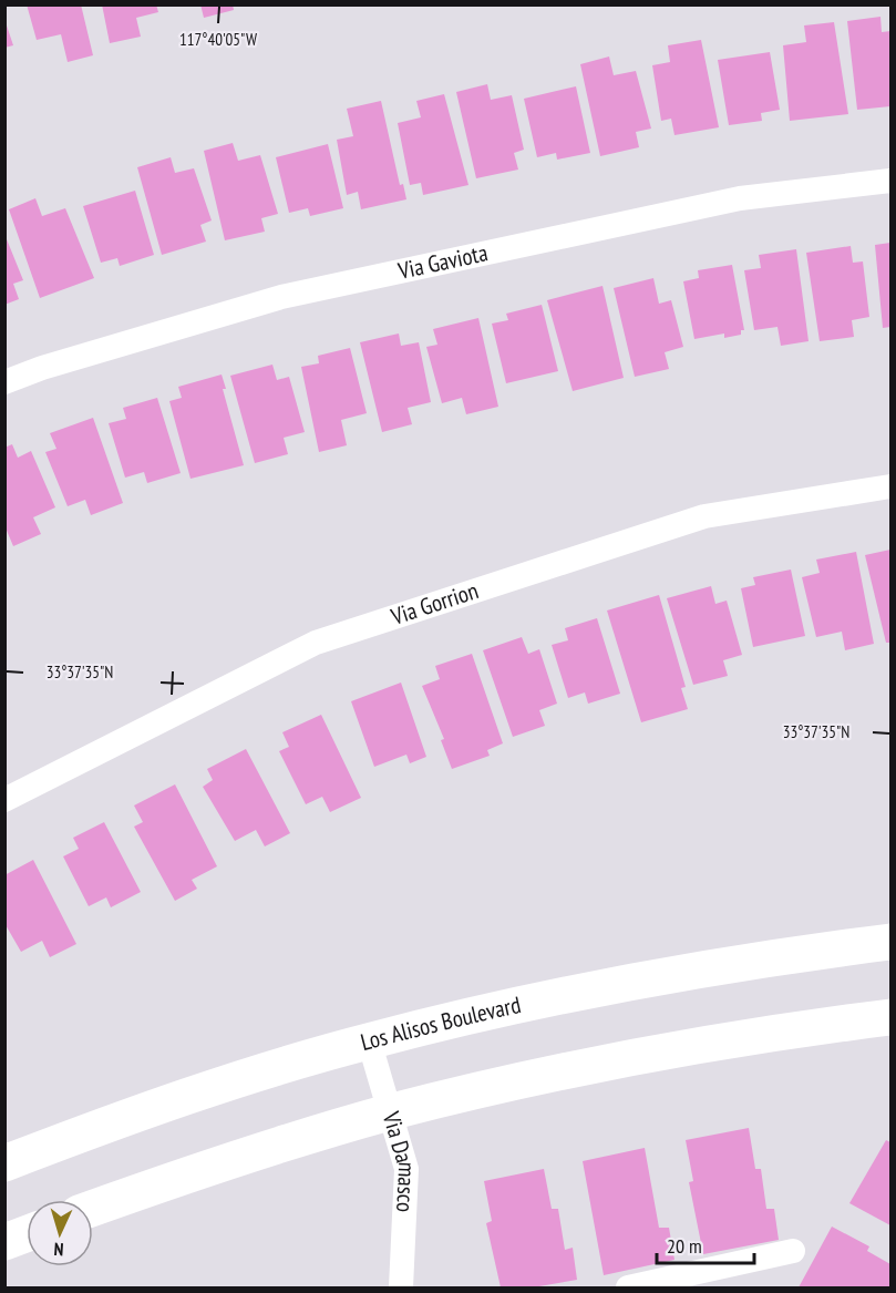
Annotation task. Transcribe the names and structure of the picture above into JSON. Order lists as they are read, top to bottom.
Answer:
{
  "streets": {
    "main road": ["Los Alisos Boulevard"],
    "street": ["Via Gaviota", "Via Gorrion", "Via Damasco"]
  },
  "crossings": [
    ["Los Alisos Boulevard", "Via Damasco"]
  ],
  "scale_bar": "20 m",
  "north": "bottom",
  "coordinates": ["117°40'05\"W", "33°37'35\"N"]
}
